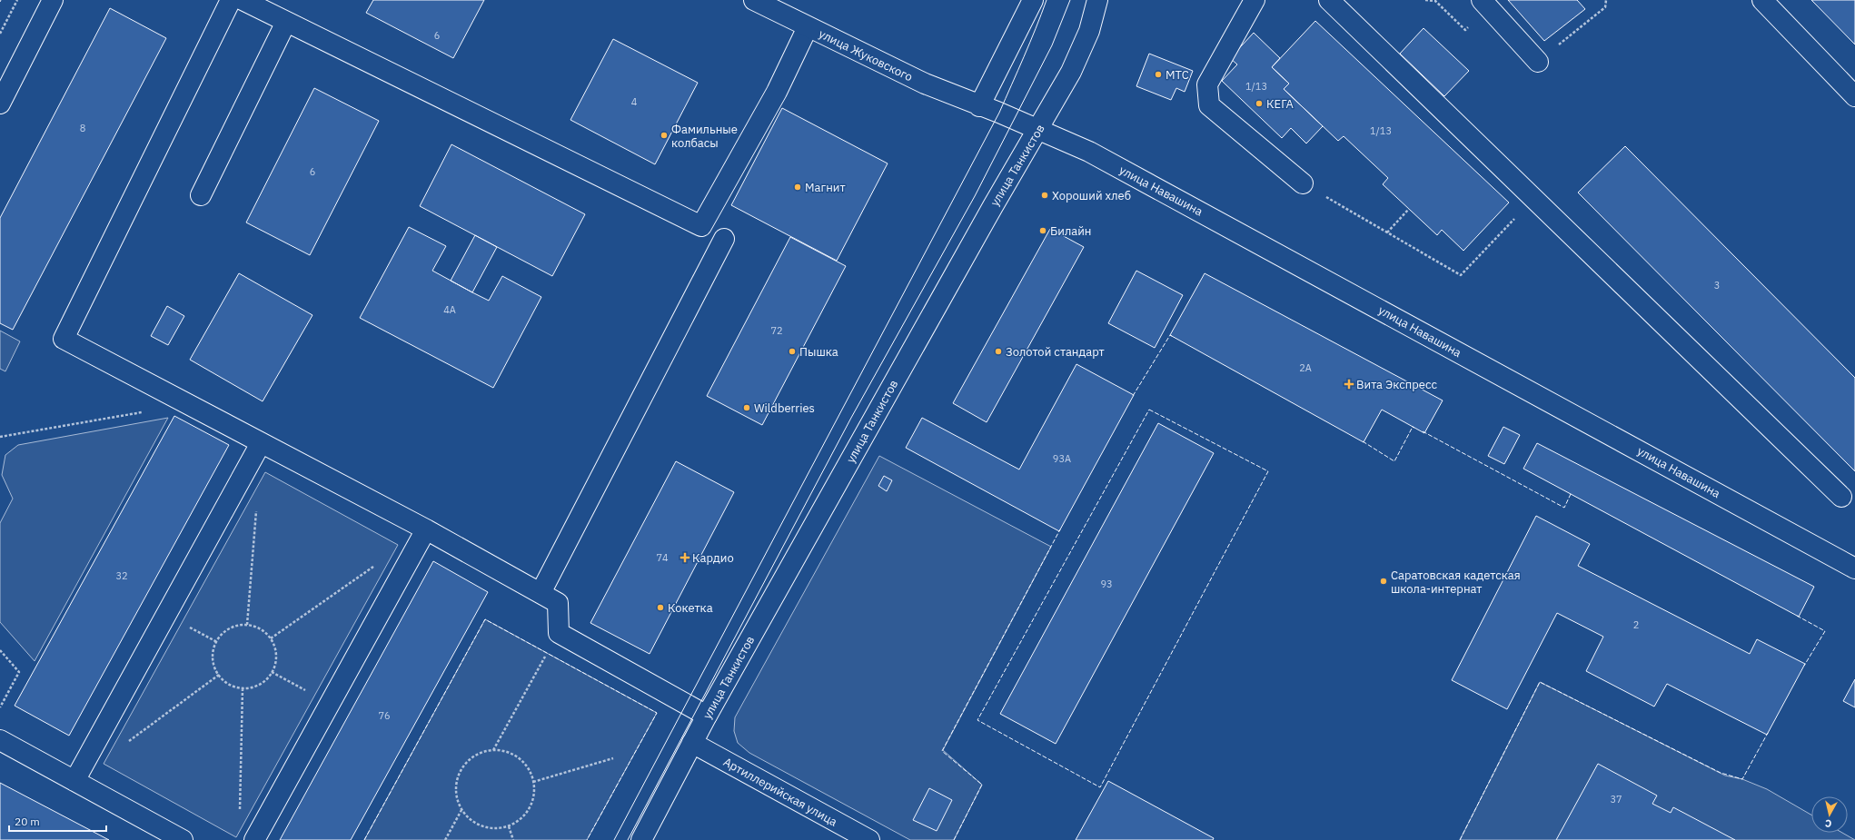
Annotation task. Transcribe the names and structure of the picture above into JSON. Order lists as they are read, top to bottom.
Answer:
{
  "streets": {
    "main road": [
      "улица Жуковского",
      "улица Танкистов",
      "улица Навашина",
      "Артиллерийская улица"
    ]
  },
  "crossings": [
    ["улица Жуковского", "улица Навашина"],
    ["улица Танкистов", "улица Навашина"],
    ["улица Танкистов", "Артиллерийская улица"]
  ],
  "places": {
    "other": [
      "МТС",
      "КЕГА",
      "Фамильные колбасы",
      "Магнит",
      "Хороший хлеб",
      "Билайн",
      "Пышка",
      "Золотой стандарт",
      "Wildberries",
      "Саратовская кадетская школа-интернат",
      "Кокетка"
    ],
    "health": ["Вита Экспресс", "Кардио"]
  },
  "house_numbers": [
    "6",
    "1/13",
    "4",
    "8",
    "1/13",
    "6",
    "3",
    "4А",
    "72",
    "2А",
    "93А",
    "74",
    "32",
    "93",
    "2",
    "76",
    "37"
  ],
  "scale_bar": "20 m",
  "north": "bottom"
}
